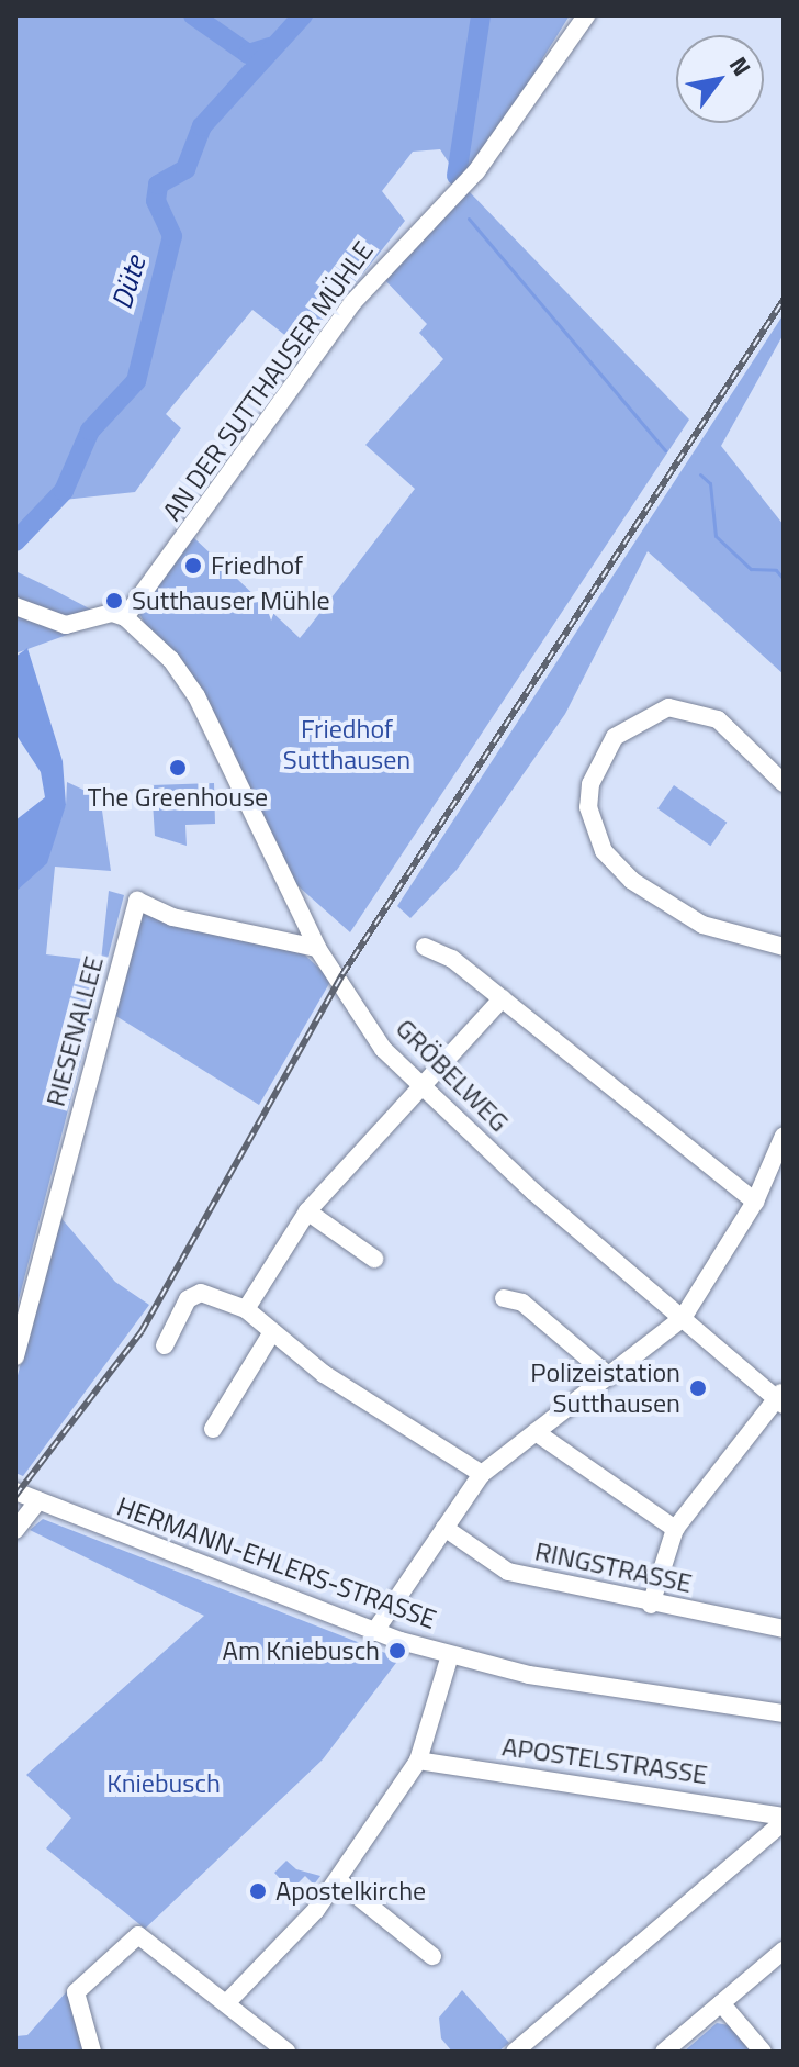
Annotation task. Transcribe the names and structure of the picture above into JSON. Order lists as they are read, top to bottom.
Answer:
{
  "streets": {
    "street": [
      "AN DER SUTTHAUSER MÜHLE",
      "RIESENALLEE",
      "GRÖBELWEG",
      "HERMANN-EHLERS-STRASSE",
      "RINGSTRASSE",
      "APOSTELSTRASSE"
    ]
  },
  "crossings": [
    ["AN DER SUTTHAUSER MÜHLE", "GRÖBELWEG"],
    ["RIESENALLEE", "GRÖBELWEG"]
  ],
  "water": ["Düte"],
  "parks": ["Friedhof Sutthausen", "Kniebusch"],
  "places": [
    "Friedhof",
    "Sutthauser Mühle",
    "The Greenhouse",
    "Polizeistation Sutthausen",
    "Am Kniebusch",
    "Apostelkirche"
  ],
  "north": "top right"
}
